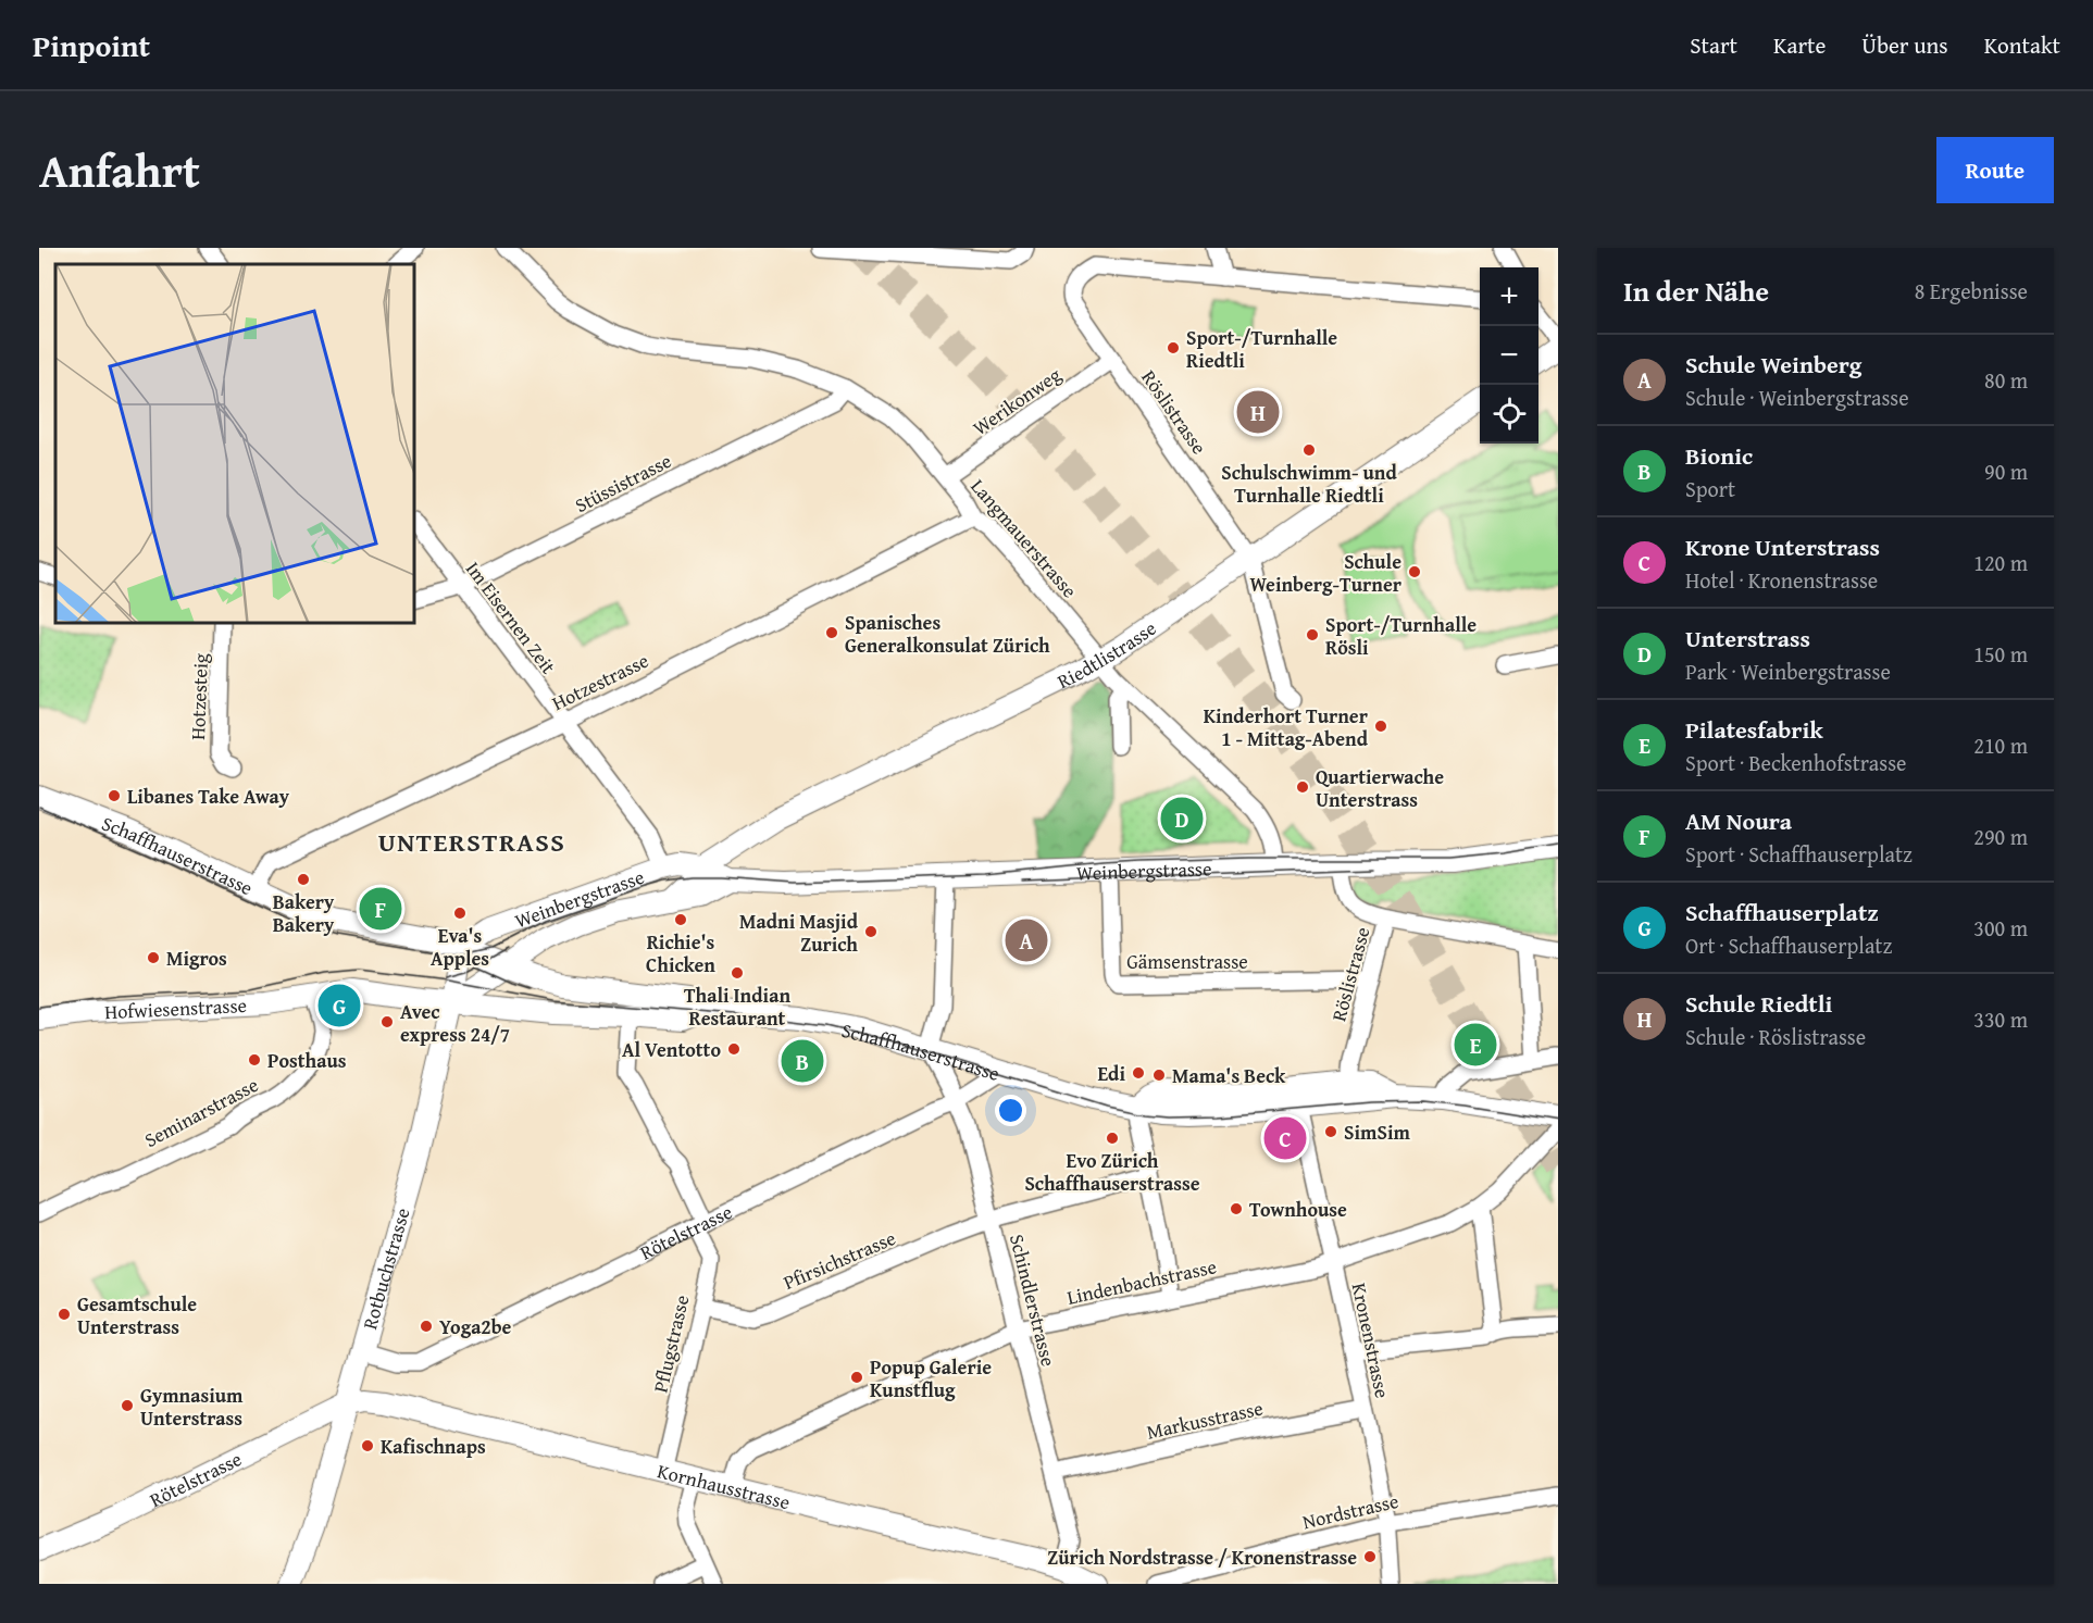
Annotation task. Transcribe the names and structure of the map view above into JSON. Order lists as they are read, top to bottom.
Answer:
{
  "streets": {
    "street": [
      "Werikonweg",
      "Röslistrasse",
      "Stüssistrasse",
      "Langmauerstrasse",
      "Im Eisernen Zeit",
      "Riedtlistrasse",
      "Hotzestrasse",
      "Hotzesteig",
      "Schaffhauserstrasse",
      "Weinbergstrasse",
      "Gämsenstrasse",
      "Hofwiesenstrasse",
      "Seminarstrasse",
      "Rötelstrasse",
      "Pfirsichstrasse",
      "Rotbuchstrasse",
      "Lindenbachstrasse",
      "Schindlerstrasse",
      "Kronenstrasse",
      "Pflugstrasse",
      "Markusstrasse",
      "Kornhausstrasse",
      "Nordstrasse"
    ]
  },
  "crossings": [
    ["Werikonweg", "Röslistrasse"],
    ["Werikonweg", "Langmauerstrasse"],
    ["Röslistrasse", "Riedtlistrasse"],
    ["Röslistrasse", "Weinbergstrasse"],
    ["Röslistrasse", "Gämsenstrasse"],
    ["Stüssistrasse", "Langmauerstrasse"],
    ["Stüssistrasse", "Im Eisernen Zeit"],
    ["Langmauerstrasse", "Riedtlistrasse"],
    ["Langmauerstrasse", "Hotzestrasse"],
    ["Langmauerstrasse", "Weinbergstrasse"],
    ["Im Eisernen Zeit", "Hotzestrasse"],
    ["Im Eisernen Zeit", "Weinbergstrasse"],
    ["Riedtlistrasse", "Weinbergstrasse"],
    ["Hotzestrasse", "Schaffhauserstrasse"],
    ["Schaffhauserstrasse", "Weinbergstrasse"],
    ["Schaffhauserstrasse", "Hofwiesenstrasse"],
    ["Schaffhauserstrasse", "Rötelstrasse"],
    ["Schaffhauserstrasse", "Rotbuchstrasse"],
    ["Schaffhauserstrasse", "Schindlerstrasse"],
    ["Schaffhauserstrasse", "Kronenstrasse"],
    ["Schaffhauserstrasse", "Pflugstrasse"],
    ["Weinbergstrasse", "Gämsenstrasse"],
    ["Weinbergstrasse", "Hofwiesenstrasse"],
    ["Weinbergstrasse", "Rotbuchstrasse"],
    ["Hofwiesenstrasse", "Seminarstrasse"],
    ["Hofwiesenstrasse", "Rotbuchstrasse"],
    ["Rötelstrasse", "Rotbuchstrasse"],
    ["Rötelstrasse", "Schindlerstrasse"],
    ["Rötelstrasse", "Pflugstrasse"],
    ["Rötelstrasse", "Kornhausstrasse"],
    ["Pfirsichstrasse", "Schindlerstrasse"],
    ["Pfirsichstrasse", "Pflugstrasse"],
    ["Rotbuchstrasse", "Kornhausstrasse"],
    ["Lindenbachstrasse", "Schindlerstrasse"],
    ["Lindenbachstrasse", "Kronenstrasse"],
    ["Lindenbachstrasse", "Kornhausstrasse"],
    ["Schindlerstrasse", "Markusstrasse"],
    ["Schindlerstrasse", "Kornhausstrasse"],
    ["Kronenstrasse", "Markusstrasse"],
    ["Kronenstrasse", "Nordstrasse"],
    ["Pflugstrasse", "Kornhausstrasse"]
  ],
  "districts": ["UNTERSTRASS"],
  "places": [
    "Sport-/Turnhalle Riedtli",
    "Schulschwimm- und Turnhalle Riedtli",
    "Schule Weinberg-Turner",
    "Spanisches Generalkonsulat Zürich",
    "Sport-/Turnhalle Rösli",
    "Kinderhort Turner 1 - Mittag-Abend",
    "Quartierwache Unterstrass",
    "Libanes Take Away",
    "Bakery Bakery",
    "Eva's Apples",
    "Richie's Chicken",
    "Madni Masjid Zurich",
    "Migros",
    "Thali Indian Restaurant",
    "Avec express 24/7",
    "Al Ventotto",
    "Posthaus",
    "Edi",
    "Mama's Beck",
    "SimSim",
    "Evo Zürich Schaffhauserstrasse",
    "Townhouse",
    "Gesamtschule Unterstrass",
    "Yoga2be",
    "Popup Galerie Kunstflug",
    "Gymnasium Unterstrass",
    "Kafischnaps",
    "Zürich Nordstrasse / Kronenstrasse"
  ],
  "page": {
    "header": "Pinpoint",
    "nav": [
      "Start",
      "Karte",
      "Über uns",
      "Kontakt"
    ],
    "title": "Anfahrt",
    "buttons": "Route",
    "heading": ["In der Nähe", "8 Ergebnisse"],
    "map_buttons": ["+", "−"],
    "list": [
      {
        "mark": "A",
        "name": "Schule Weinberg",
        "note": "Schule · Weinbergstrasse",
        "value": "80 m"
      },
      {
        "mark": "B",
        "name": "Bionic",
        "note": "Sport",
        "value": "90 m"
      },
      {
        "mark": "C",
        "name": "Krone Unterstrass",
        "note": "Hotel · Kronenstrasse",
        "value": "120 m"
      },
      {
        "mark": "D",
        "name": "Unterstrass",
        "note": "Park · Weinbergstrasse",
        "value": "150 m"
      },
      {
        "mark": "E",
        "name": "Pilatesfabrik",
        "note": "Sport · Beckenhofstrasse",
        "value": "210 m"
      },
      {
        "mark": "F",
        "name": "AM Noura",
        "note": "Sport · Schaffhauserplatz",
        "value": "290 m"
      },
      {
        "mark": "G",
        "name": "Schaffhauserplatz",
        "note": "Ort · Schaffhauserplatz",
        "value": "300 m"
      },
      {
        "mark": "H",
        "name": "Schule Riedtli",
        "note": "Schule · Röslistrasse",
        "value": "330 m"
      }
    ],
    "pins": [
      "H",
      "D",
      "F",
      "A",
      "G",
      "E",
      "B",
      "C"
    ]
  }
}
